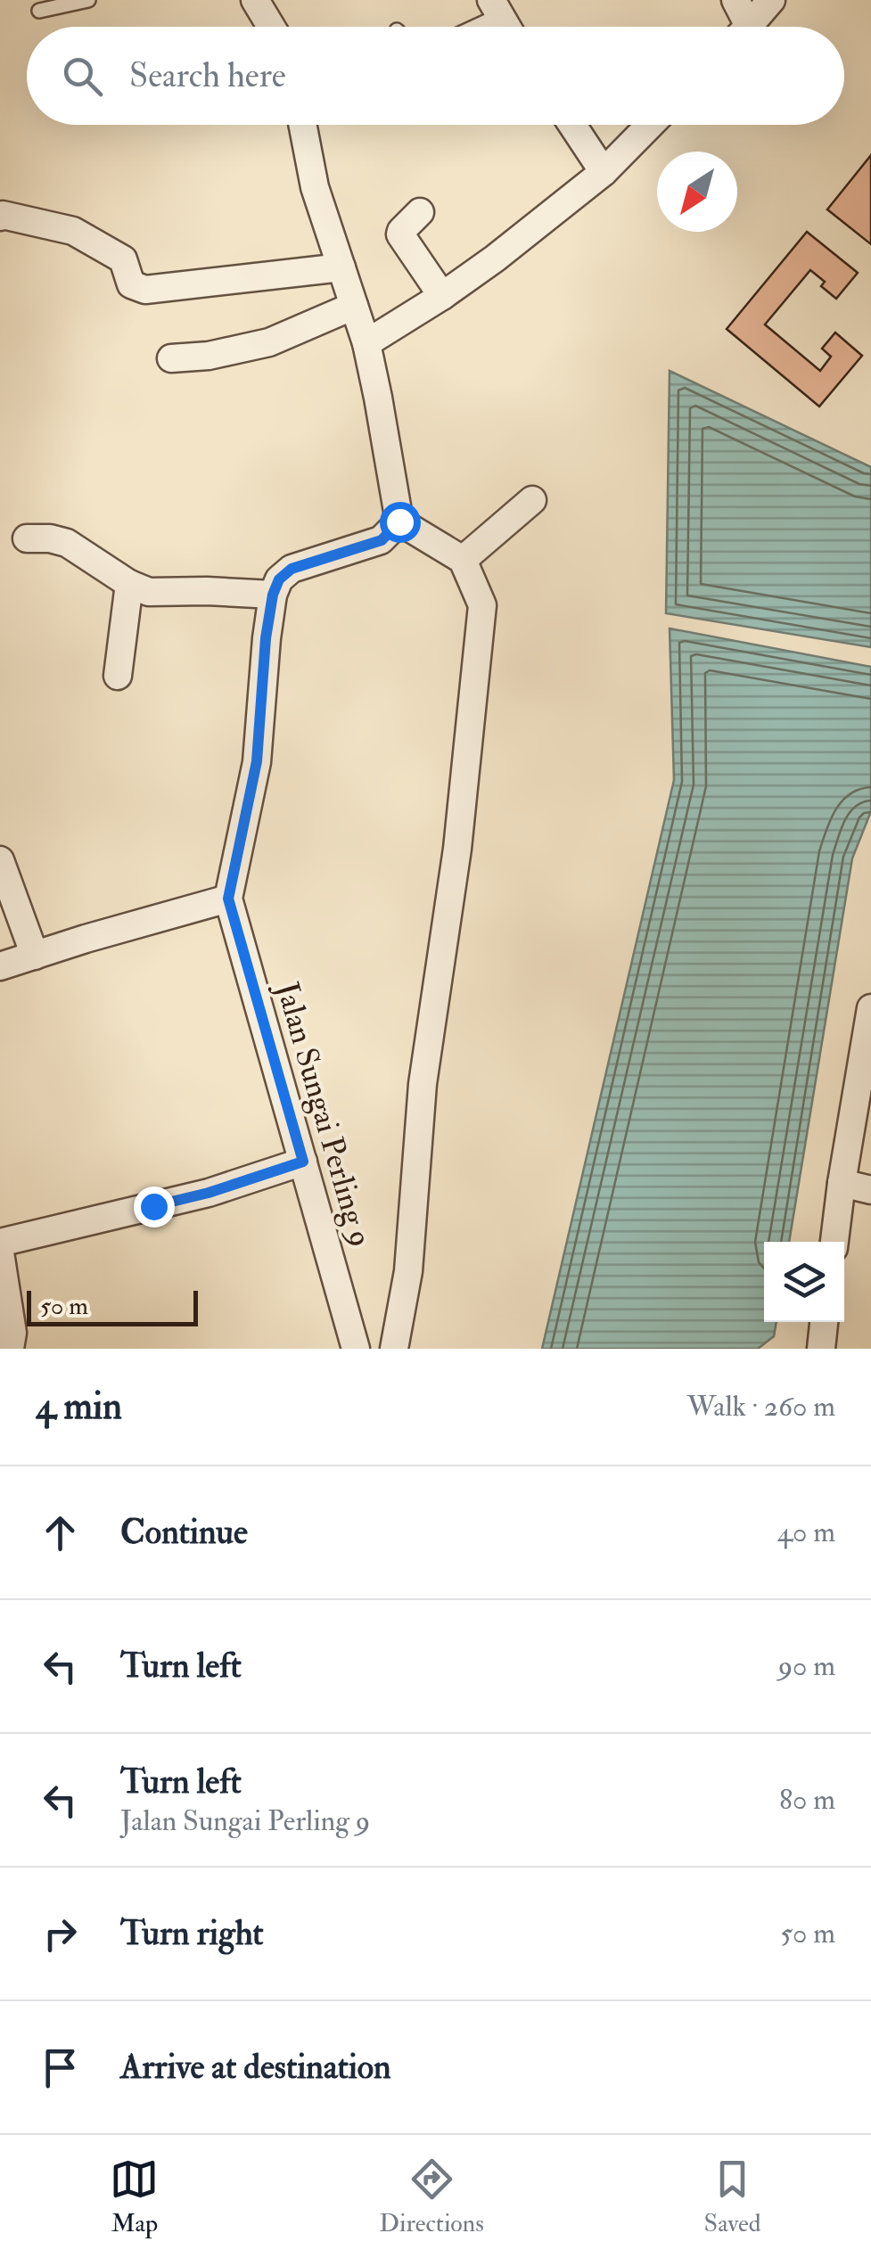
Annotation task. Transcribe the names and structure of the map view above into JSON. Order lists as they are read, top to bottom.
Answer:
{
  "streets": {
    "street": ["Jalan Sungai Perling 9"]
  },
  "scale_bar": "50 m",
  "north": "bottom left",
  "page": {
    "search": "Search here",
    "scale": "50 m",
    "heading": ["4 min", "Walk · 260 m"],
    "list": [
      ["Continue", "40 m"],
      ["Turn left", "90 m"],
      ["Turn left", "Jalan Sungai Perling 9", "80 m"],
      ["Turn right", "50 m"],
      "Arrive at destination"
    ],
    "nav": ["Map", "Directions", "Saved"]
  }
}
